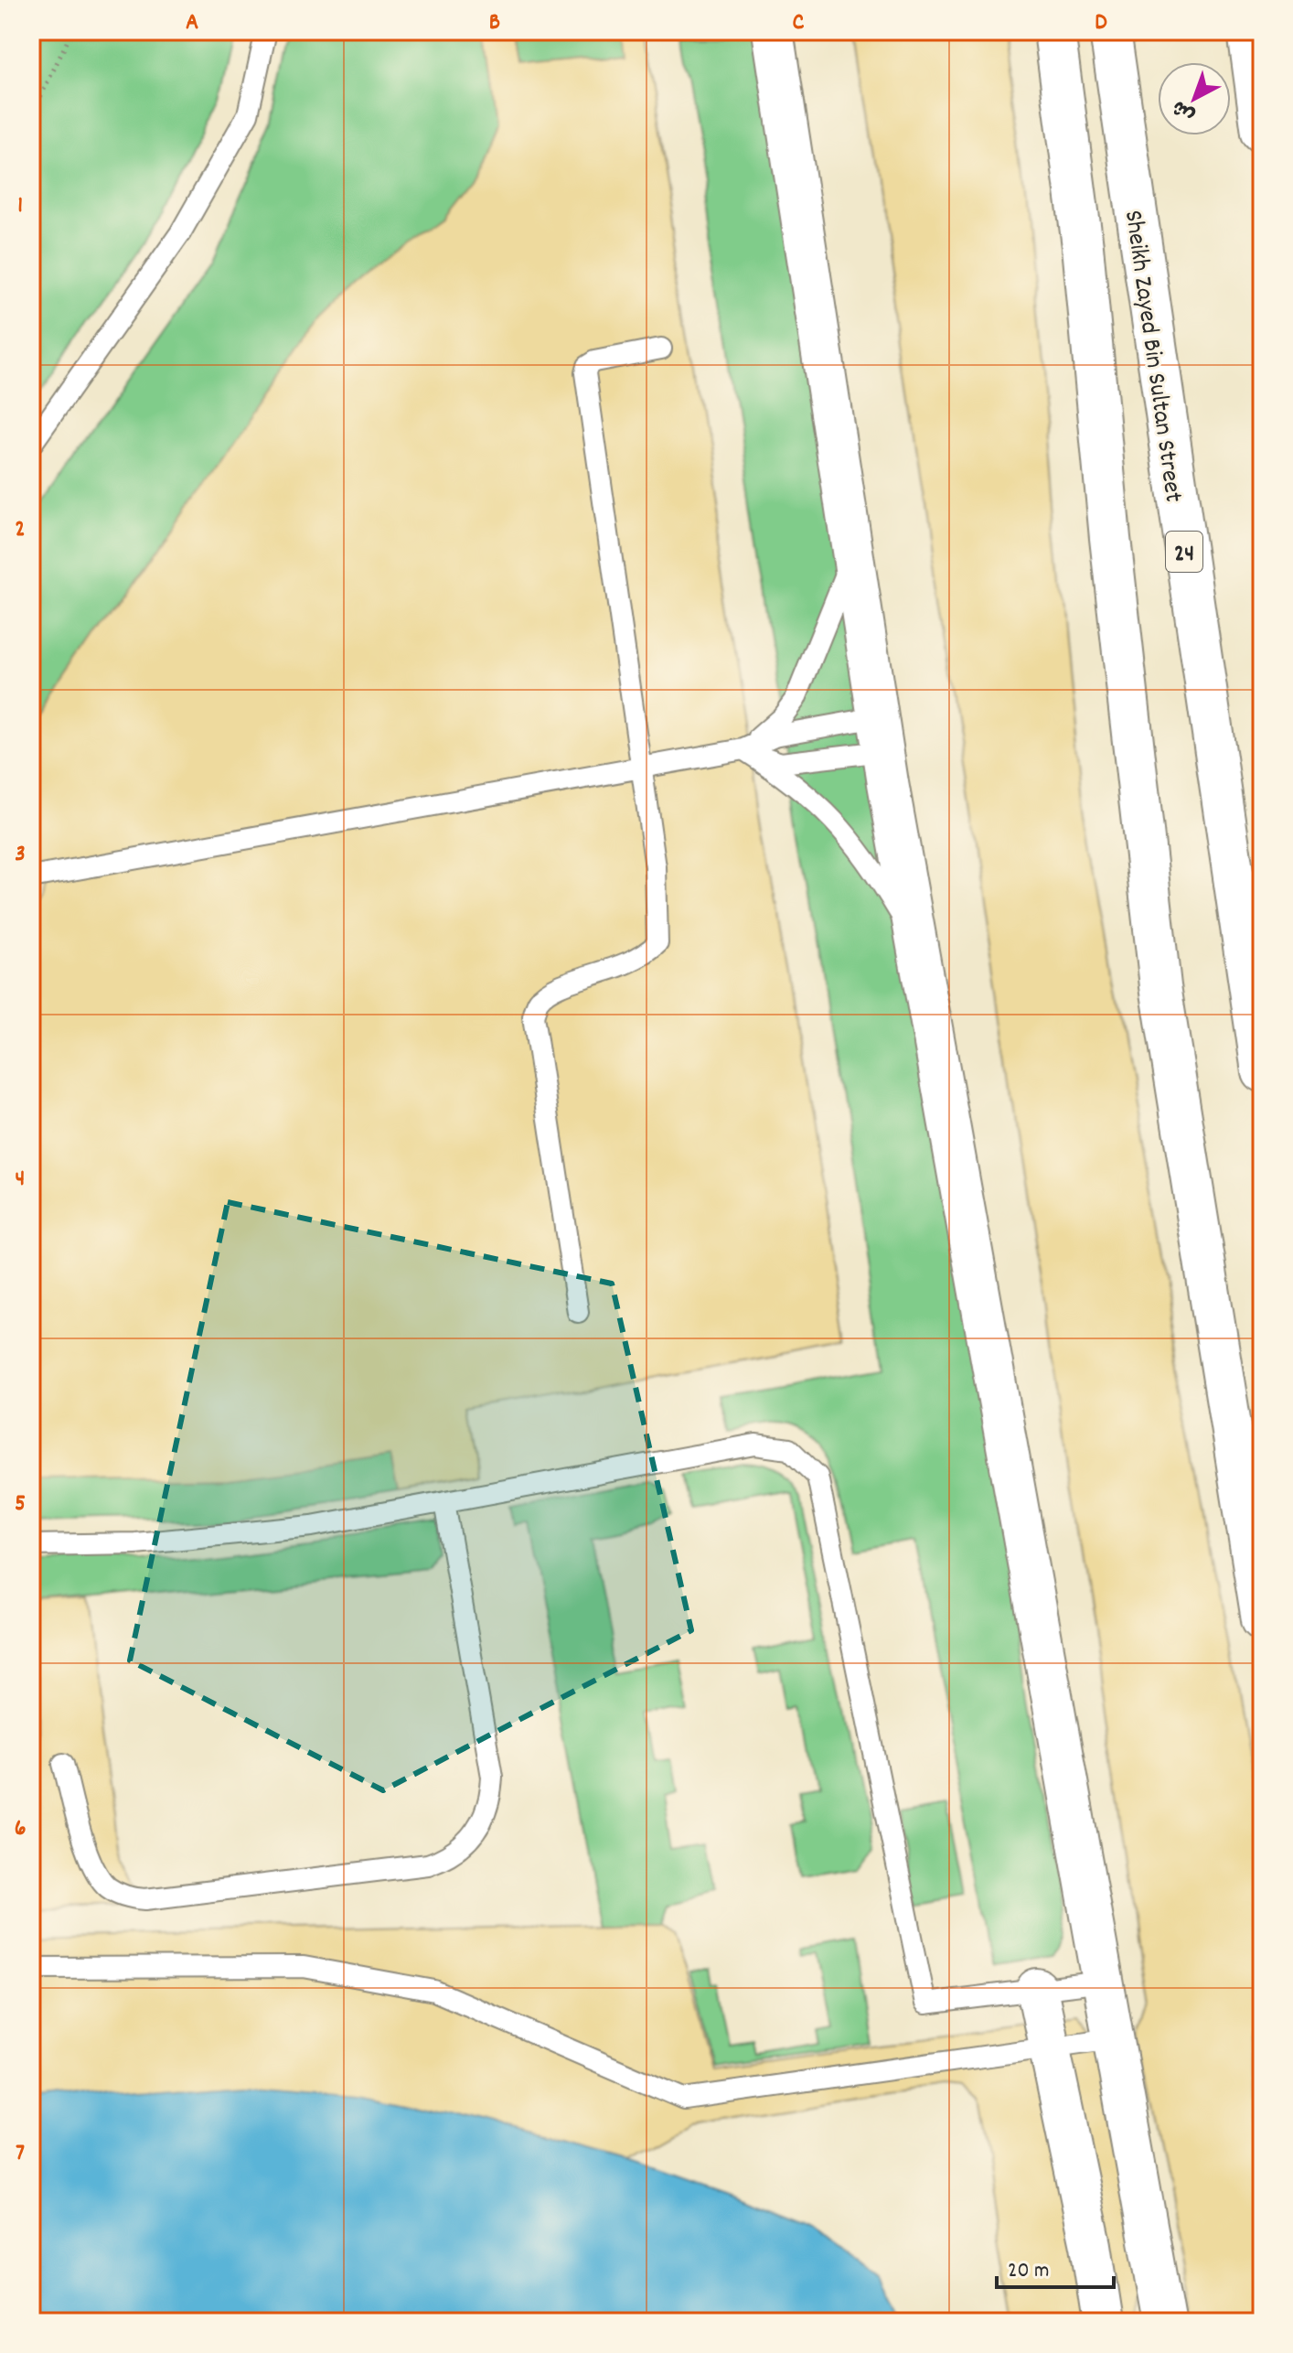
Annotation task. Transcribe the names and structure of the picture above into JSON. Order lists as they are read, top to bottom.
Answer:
{
  "streets": {
    "main road": ["Sheikh Zayed Bin Sultan Street", "24"]
  },
  "scale_bar": "20 m",
  "north": "bottom left",
  "grid": {
    "columns": [
      "A",
      "B",
      "C",
      "D"
    ],
    "rows": [
      "1",
      "2",
      "3",
      "4",
      "5",
      "6",
      "7"
    ]
  }
}
